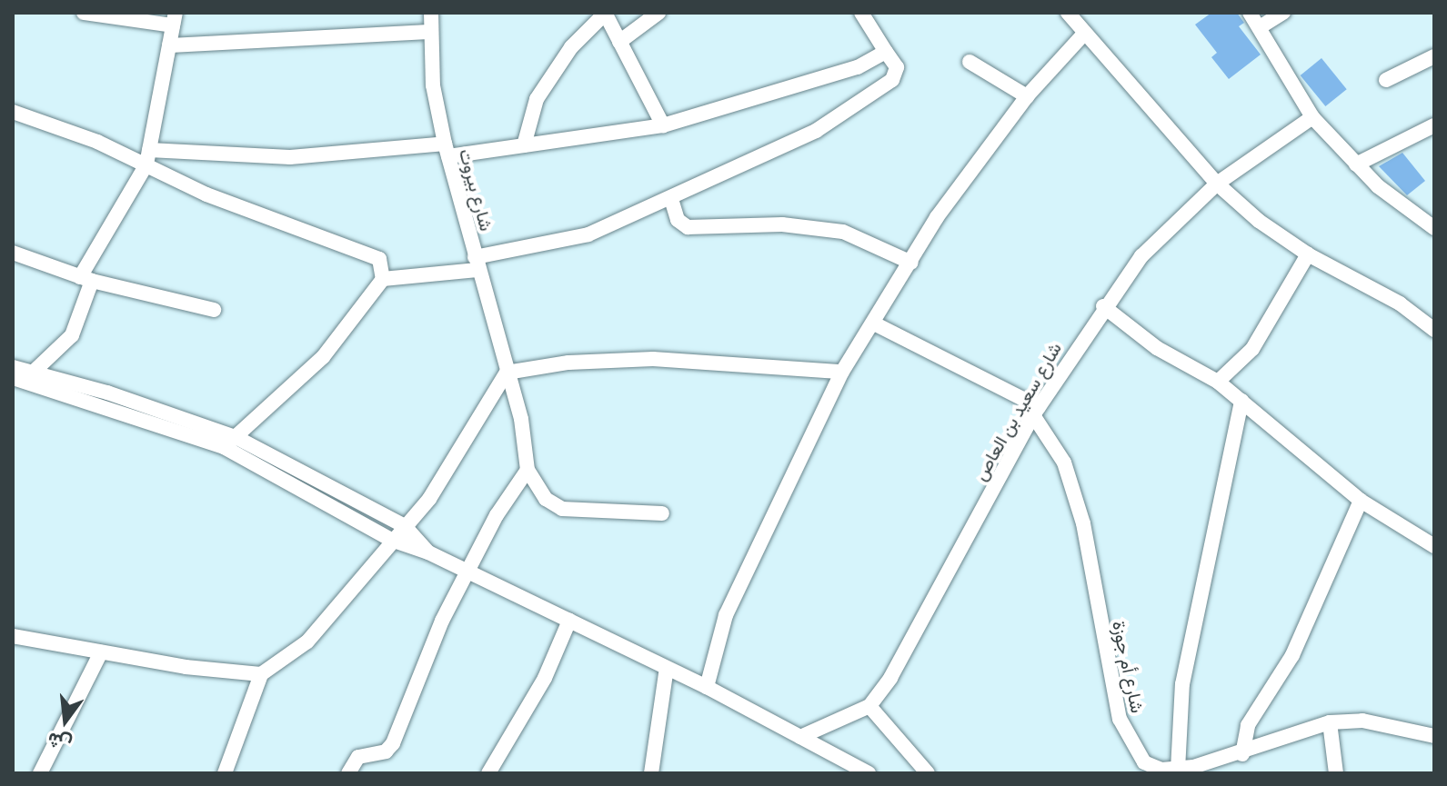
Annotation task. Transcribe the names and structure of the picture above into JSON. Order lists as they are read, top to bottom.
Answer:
{
  "streets": {
    "street": ["شارع بيروت", "شارع سعيد بن العاص", "شارع أم جوزة"]
  },
  "crossings": [
    ["شارع سعيد بن العاص", "شارع أم جوزة"]
  ],
  "north": "bottom"
}
